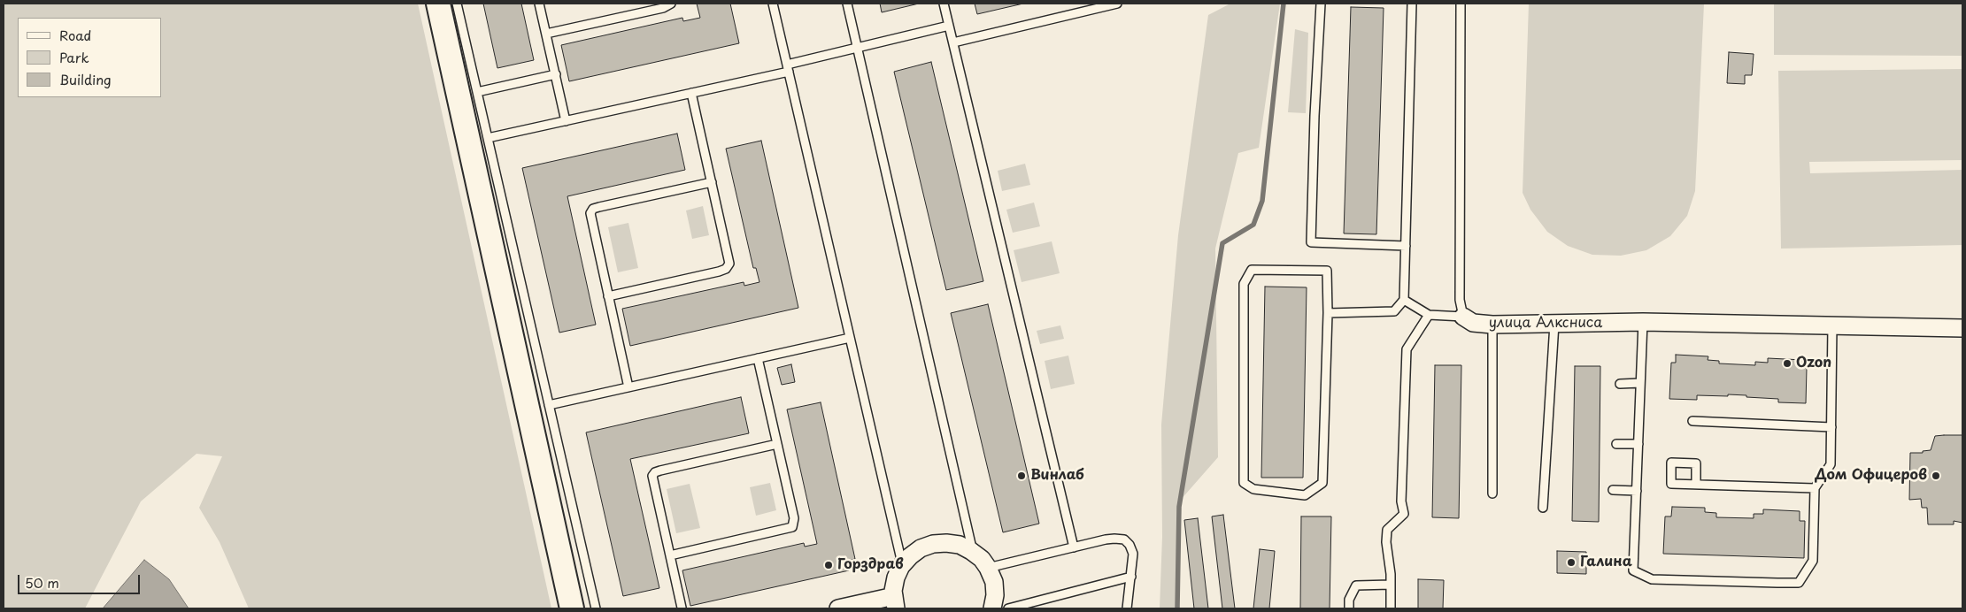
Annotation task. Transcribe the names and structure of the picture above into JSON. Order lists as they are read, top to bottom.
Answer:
{
  "streets": {
    "street": ["улица Алксниса"]
  },
  "places": [
    "Ozon",
    "Винлаб",
    "Дом Офицеров",
    "Галина",
    "Горздрав"
  ],
  "legend": ["Road", "Park", "Building"],
  "scale_bar": "50 m"
}
